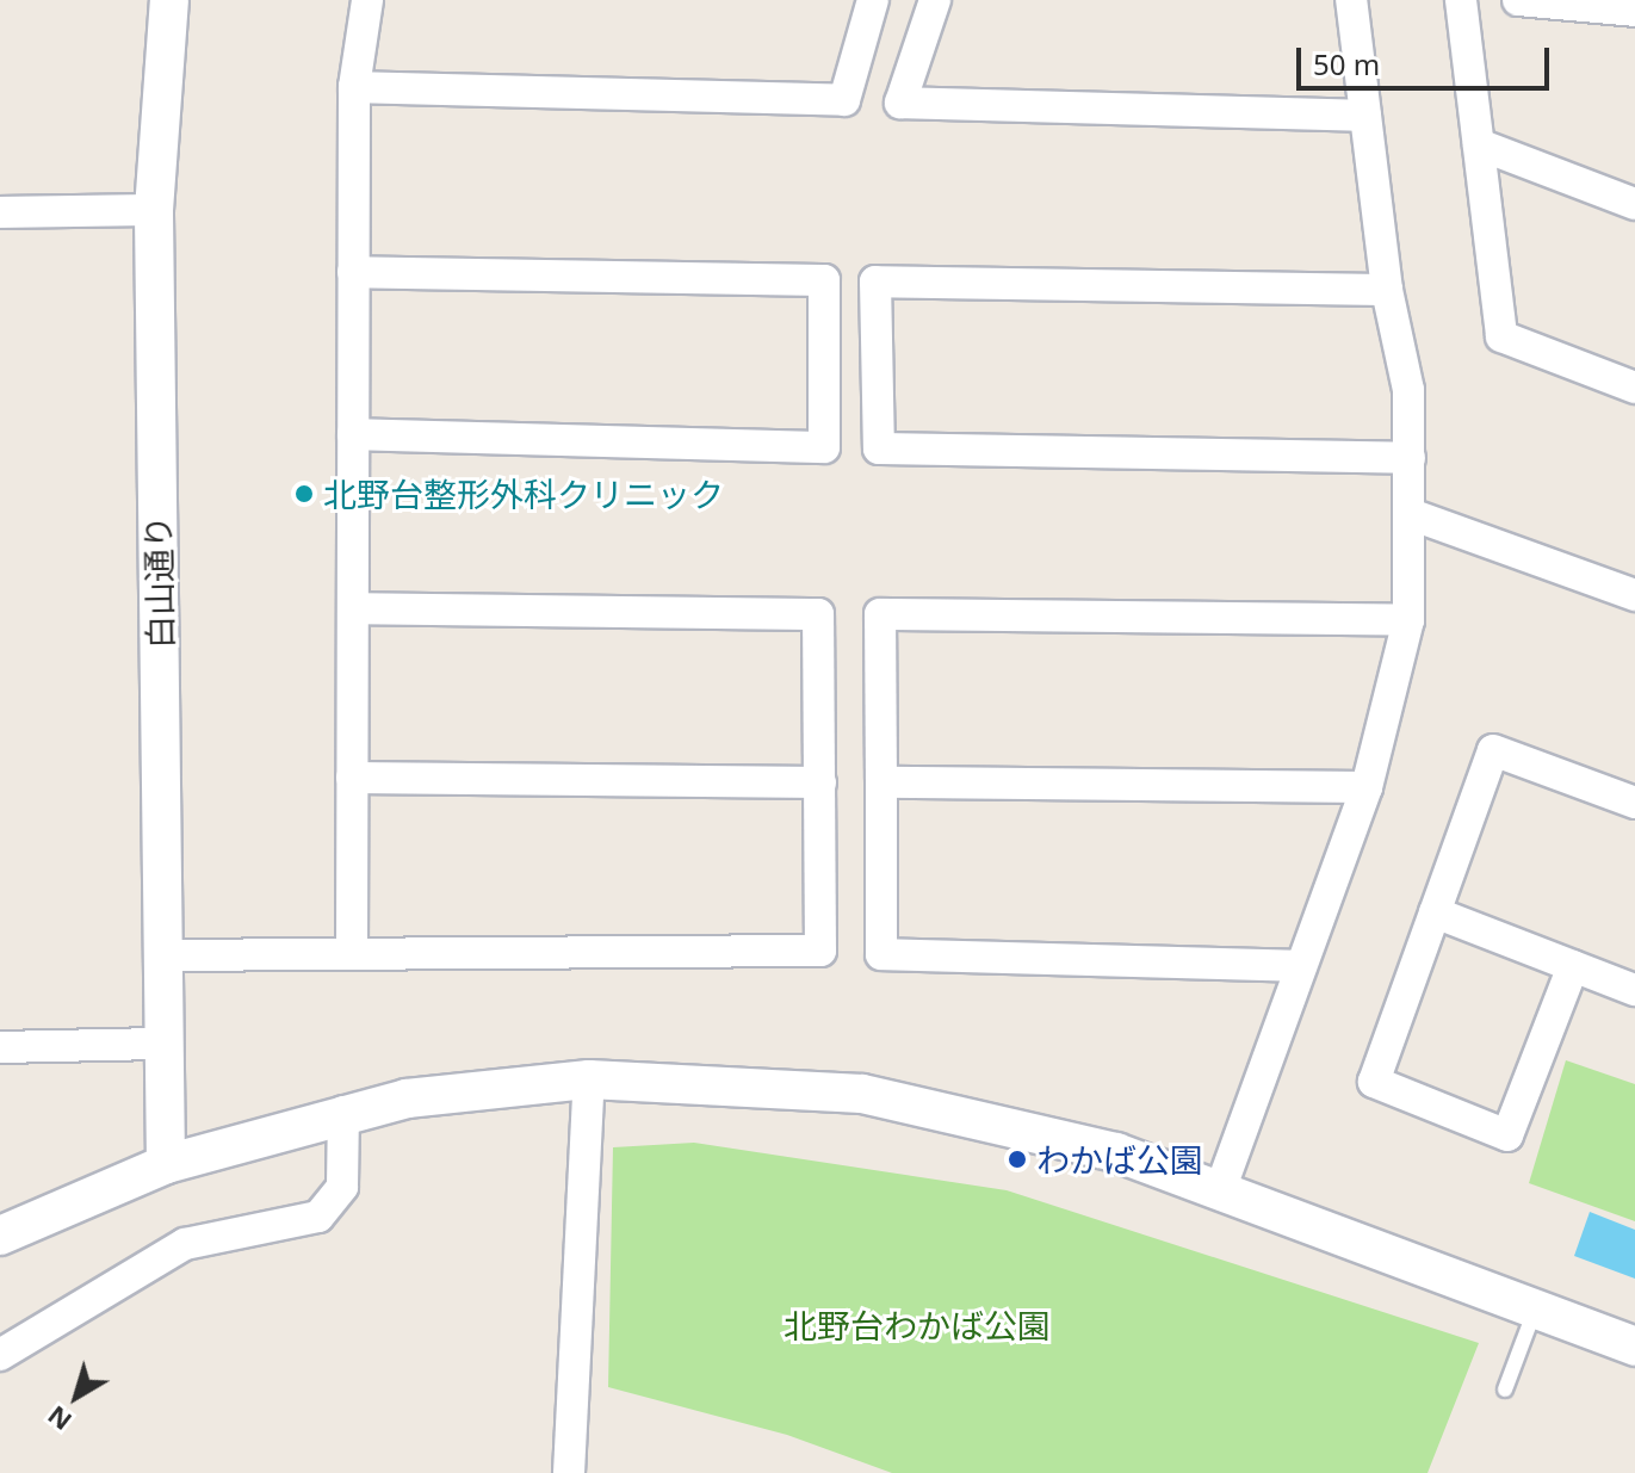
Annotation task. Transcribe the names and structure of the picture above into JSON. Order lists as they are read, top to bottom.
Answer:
{
  "streets": {
    "street": ["白山通り"]
  },
  "parks": ["北野台わかば公園"],
  "places": ["北野台整形外科クリニック", "わかば公園"],
  "scale_bar": "50 m",
  "north": "bottom left"
}
